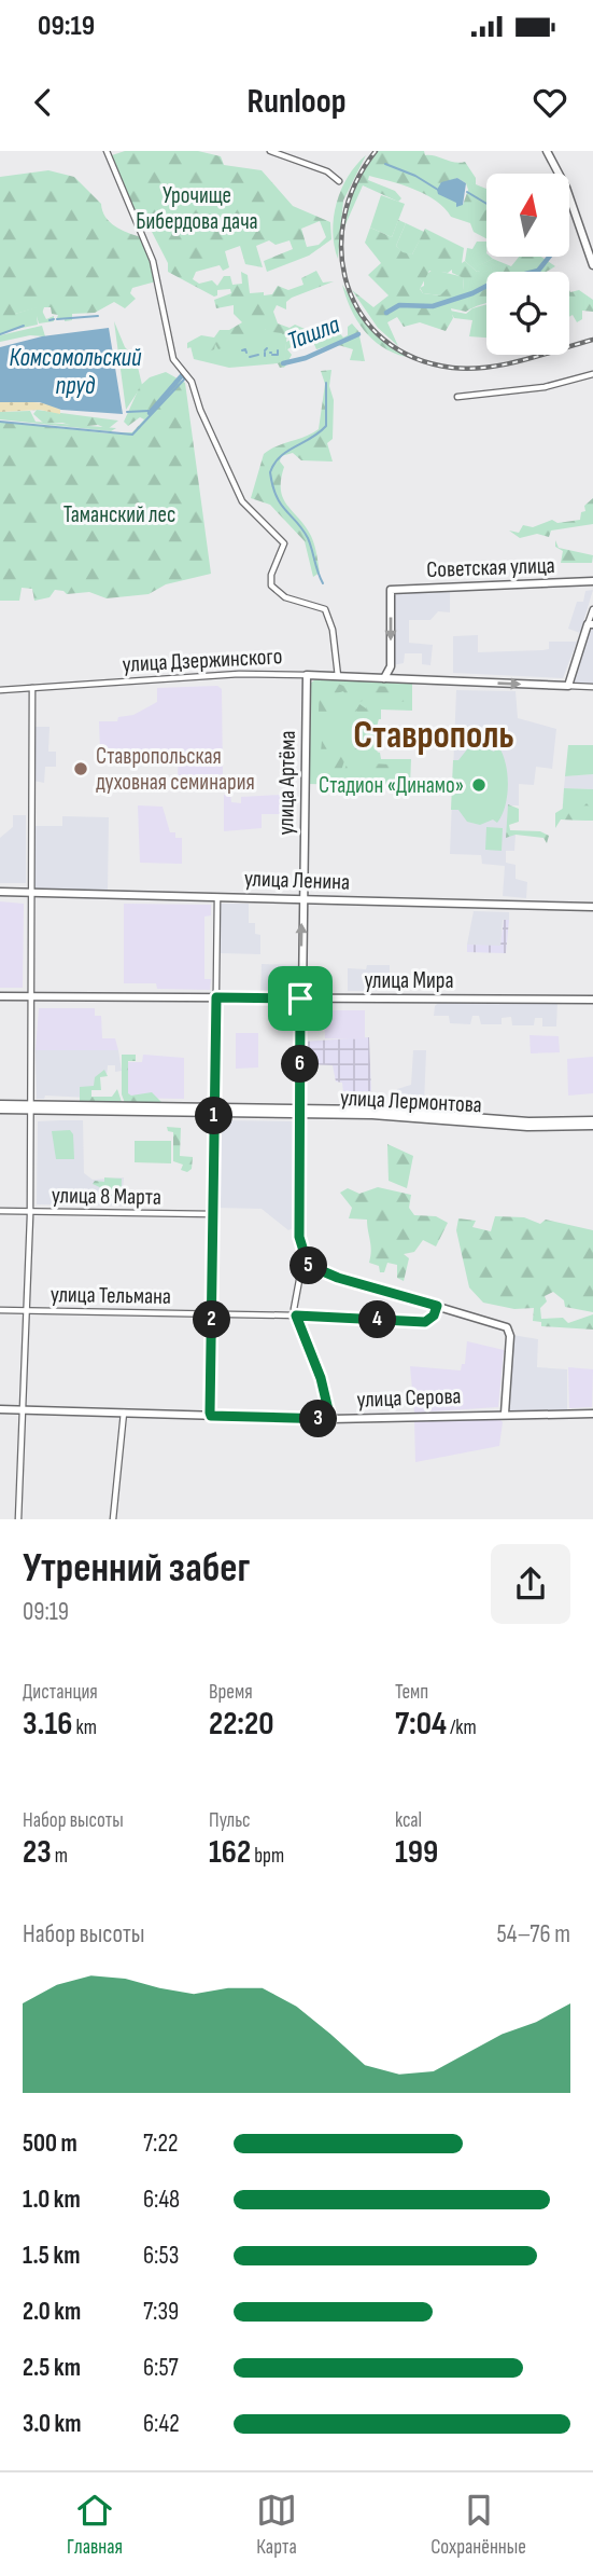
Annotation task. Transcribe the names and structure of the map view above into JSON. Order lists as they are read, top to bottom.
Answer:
{
  "streets": {
    "main road": [
      "Советская улица",
      "улица Дзержинского",
      "улица Артёма",
      "улица Ленина",
      "улица Мира",
      "улица Лермонтова",
      "улица Серова"
    ],
    "street": ["улица 8 Марта", "улица Тельмана"]
  },
  "crossings": [
    ["улица Дзержинского", "улица Артёма"],
    ["улица Артёма", "улица Ленина"],
    ["улица Артёма", "улица Мира"],
    ["улица Артёма", "улица Лермонтова"]
  ],
  "districts": ["Ставрополь"],
  "water": ["Ташла", "Комсомольский пруд"],
  "parks": ["Урочище Бибердова дача", "Таманский лес"],
  "places": ["Ставропольская духовная семинария", "Стадион «Динамо»"],
  "north": "top",
  "page": {
    "status": "09:19",
    "header": "Runloop",
    "pins": [
      "6",
      "1",
      "5",
      "2",
      "4",
      "3"
    ],
    "heading": ["Утренний забег", "09:19"],
    "stats": [
      ["Дистанция", "3.16 km"],
      ["Время", "22:20"],
      ["Темп", "7:04 /km"],
      ["Набор высоты", "23 m"],
      ["Пульс", "162 bpm"],
      ["kcal", "199"]
    ],
    "chart": ["Набор высоты", "54–76 m"],
    "list": [
      {
        "name": "500 m",
        "note": "7:22"
      },
      {
        "name": "1.0 km",
        "note": "6:48"
      },
      {
        "name": "1.5 km",
        "note": "6:53"
      },
      {
        "name": "2.0 km",
        "note": "7:39"
      },
      {
        "name": "2.5 km",
        "note": "6:57"
      },
      {
        "name": "3.0 km",
        "note": "6:42"
      }
    ],
    "tabs": ["Главная", "Карта", "Сохранённые"]
  }
}
